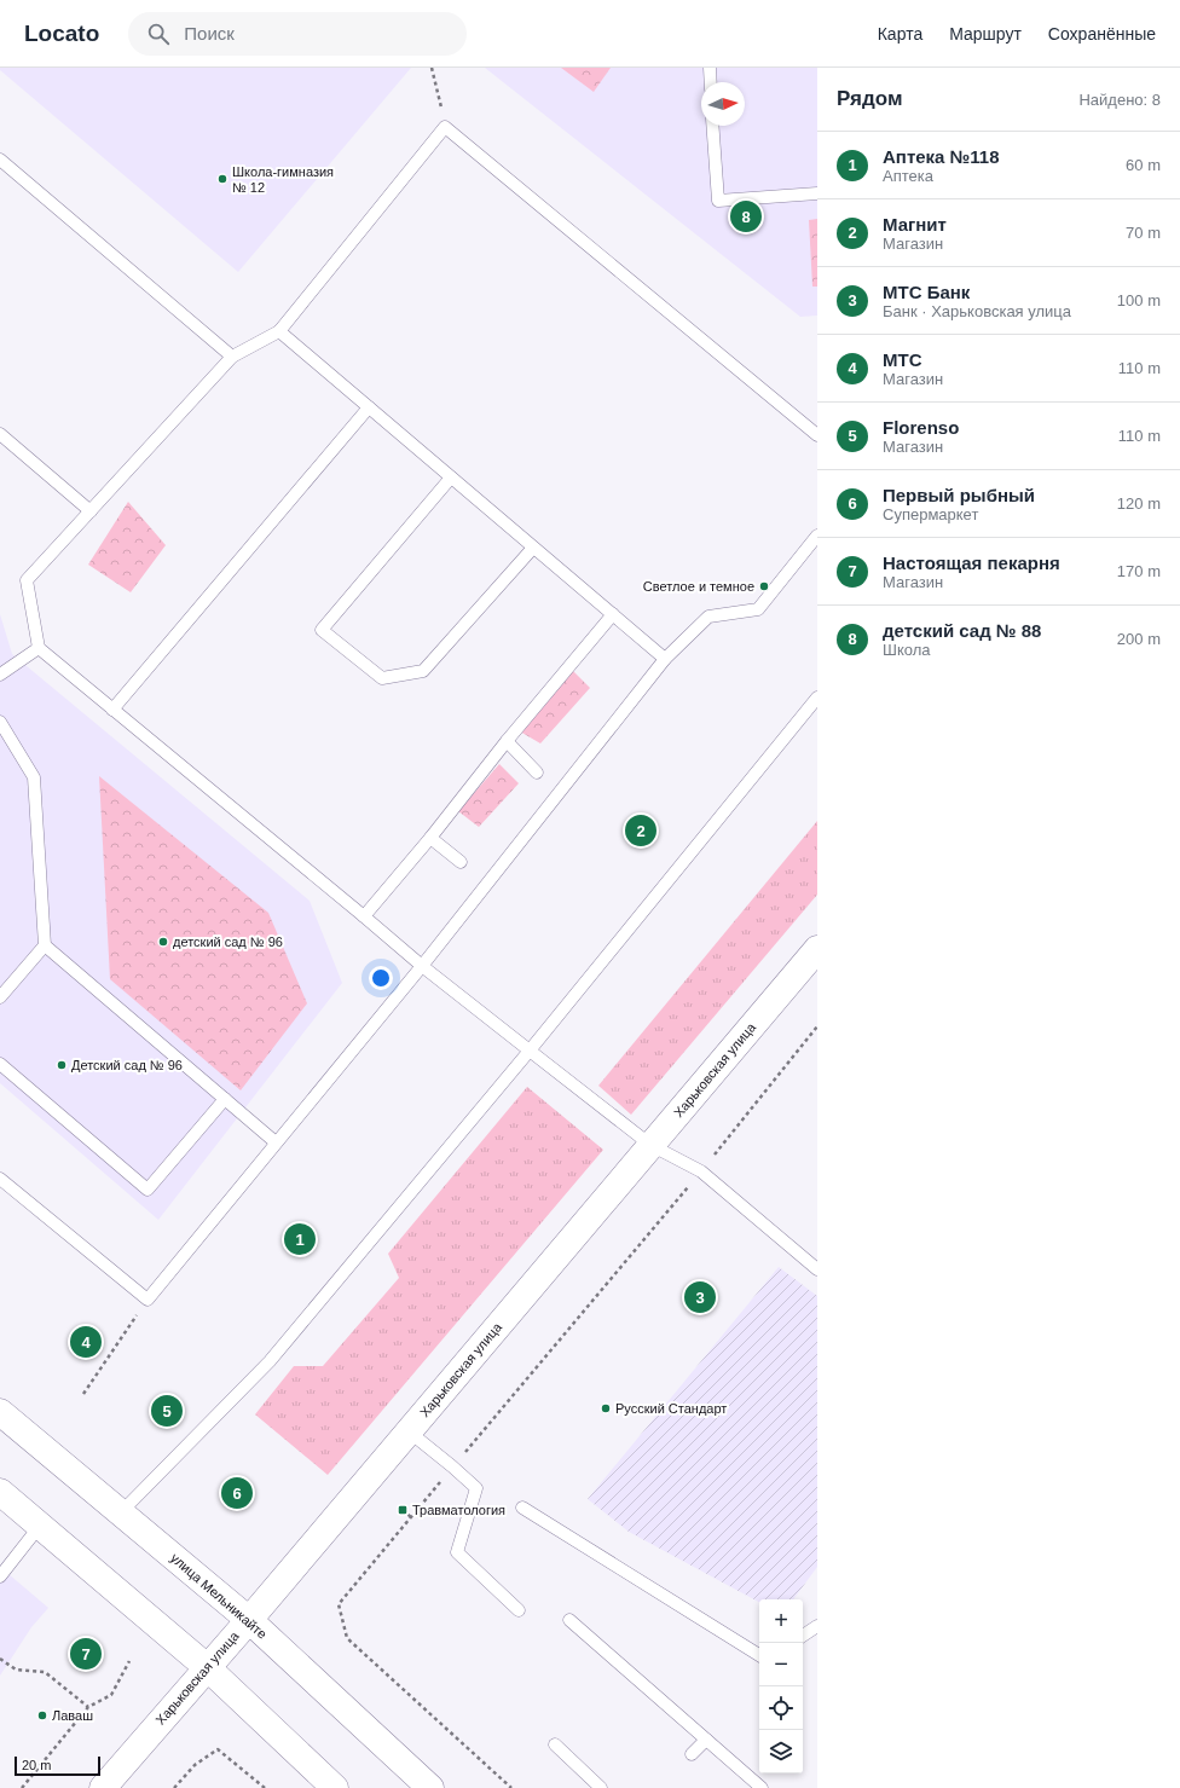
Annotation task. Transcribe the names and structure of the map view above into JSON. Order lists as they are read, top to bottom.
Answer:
{
  "streets": {
    "street": ["Харьковская улица", "улица Мельникайте"]
  },
  "crossings": [
    ["Харьковская улица", "улица Мельникайте"]
  ],
  "places": {
    "other": [
      "Школа-гимназия № 12",
      "Светлое и темное",
      "детский сад № 96",
      "Детский сад № 96",
      "Русский Стандарт",
      "Лаваш"
    ],
    "transit": ["Травматология"]
  },
  "scale_bar": "20 m",
  "north": "right",
  "page": {
    "header": "Locato",
    "search": "Поиск",
    "nav": ["Карта", "Маршрут", "Сохранённые"],
    "heading": ["Рядом", "Найдено: 8"],
    "list": [
      {
        "mark": "1",
        "name": "Аптека №118",
        "note": "Аптека",
        "value": "60 m"
      },
      {
        "mark": "2",
        "name": "Магнит",
        "note": "Магазин",
        "value": "70 m"
      },
      {
        "mark": "3",
        "name": "МТС Банк",
        "note": "Банк · Харьковская улица",
        "value": "100 m"
      },
      {
        "mark": "4",
        "name": "МТС",
        "note": "Магазин",
        "value": "110 m"
      },
      {
        "mark": "5",
        "name": "Florenso",
        "note": "Магазин",
        "value": "110 m"
      },
      {
        "mark": "6",
        "name": "Первый рыбный",
        "note": "Супермаркет",
        "value": "120 m"
      },
      {
        "mark": "7",
        "name": "Настоящая пекарня",
        "note": "Магазин",
        "value": "170 m"
      },
      {
        "mark": "8",
        "name": "детский сад № 88",
        "note": "Школа",
        "value": "200 m"
      }
    ],
    "pins": [
      "8",
      "2",
      "1",
      "3",
      "4",
      "5",
      "6",
      "7"
    ],
    "map_buttons": ["+", "−"],
    "scale": "20 m"
  }
}
